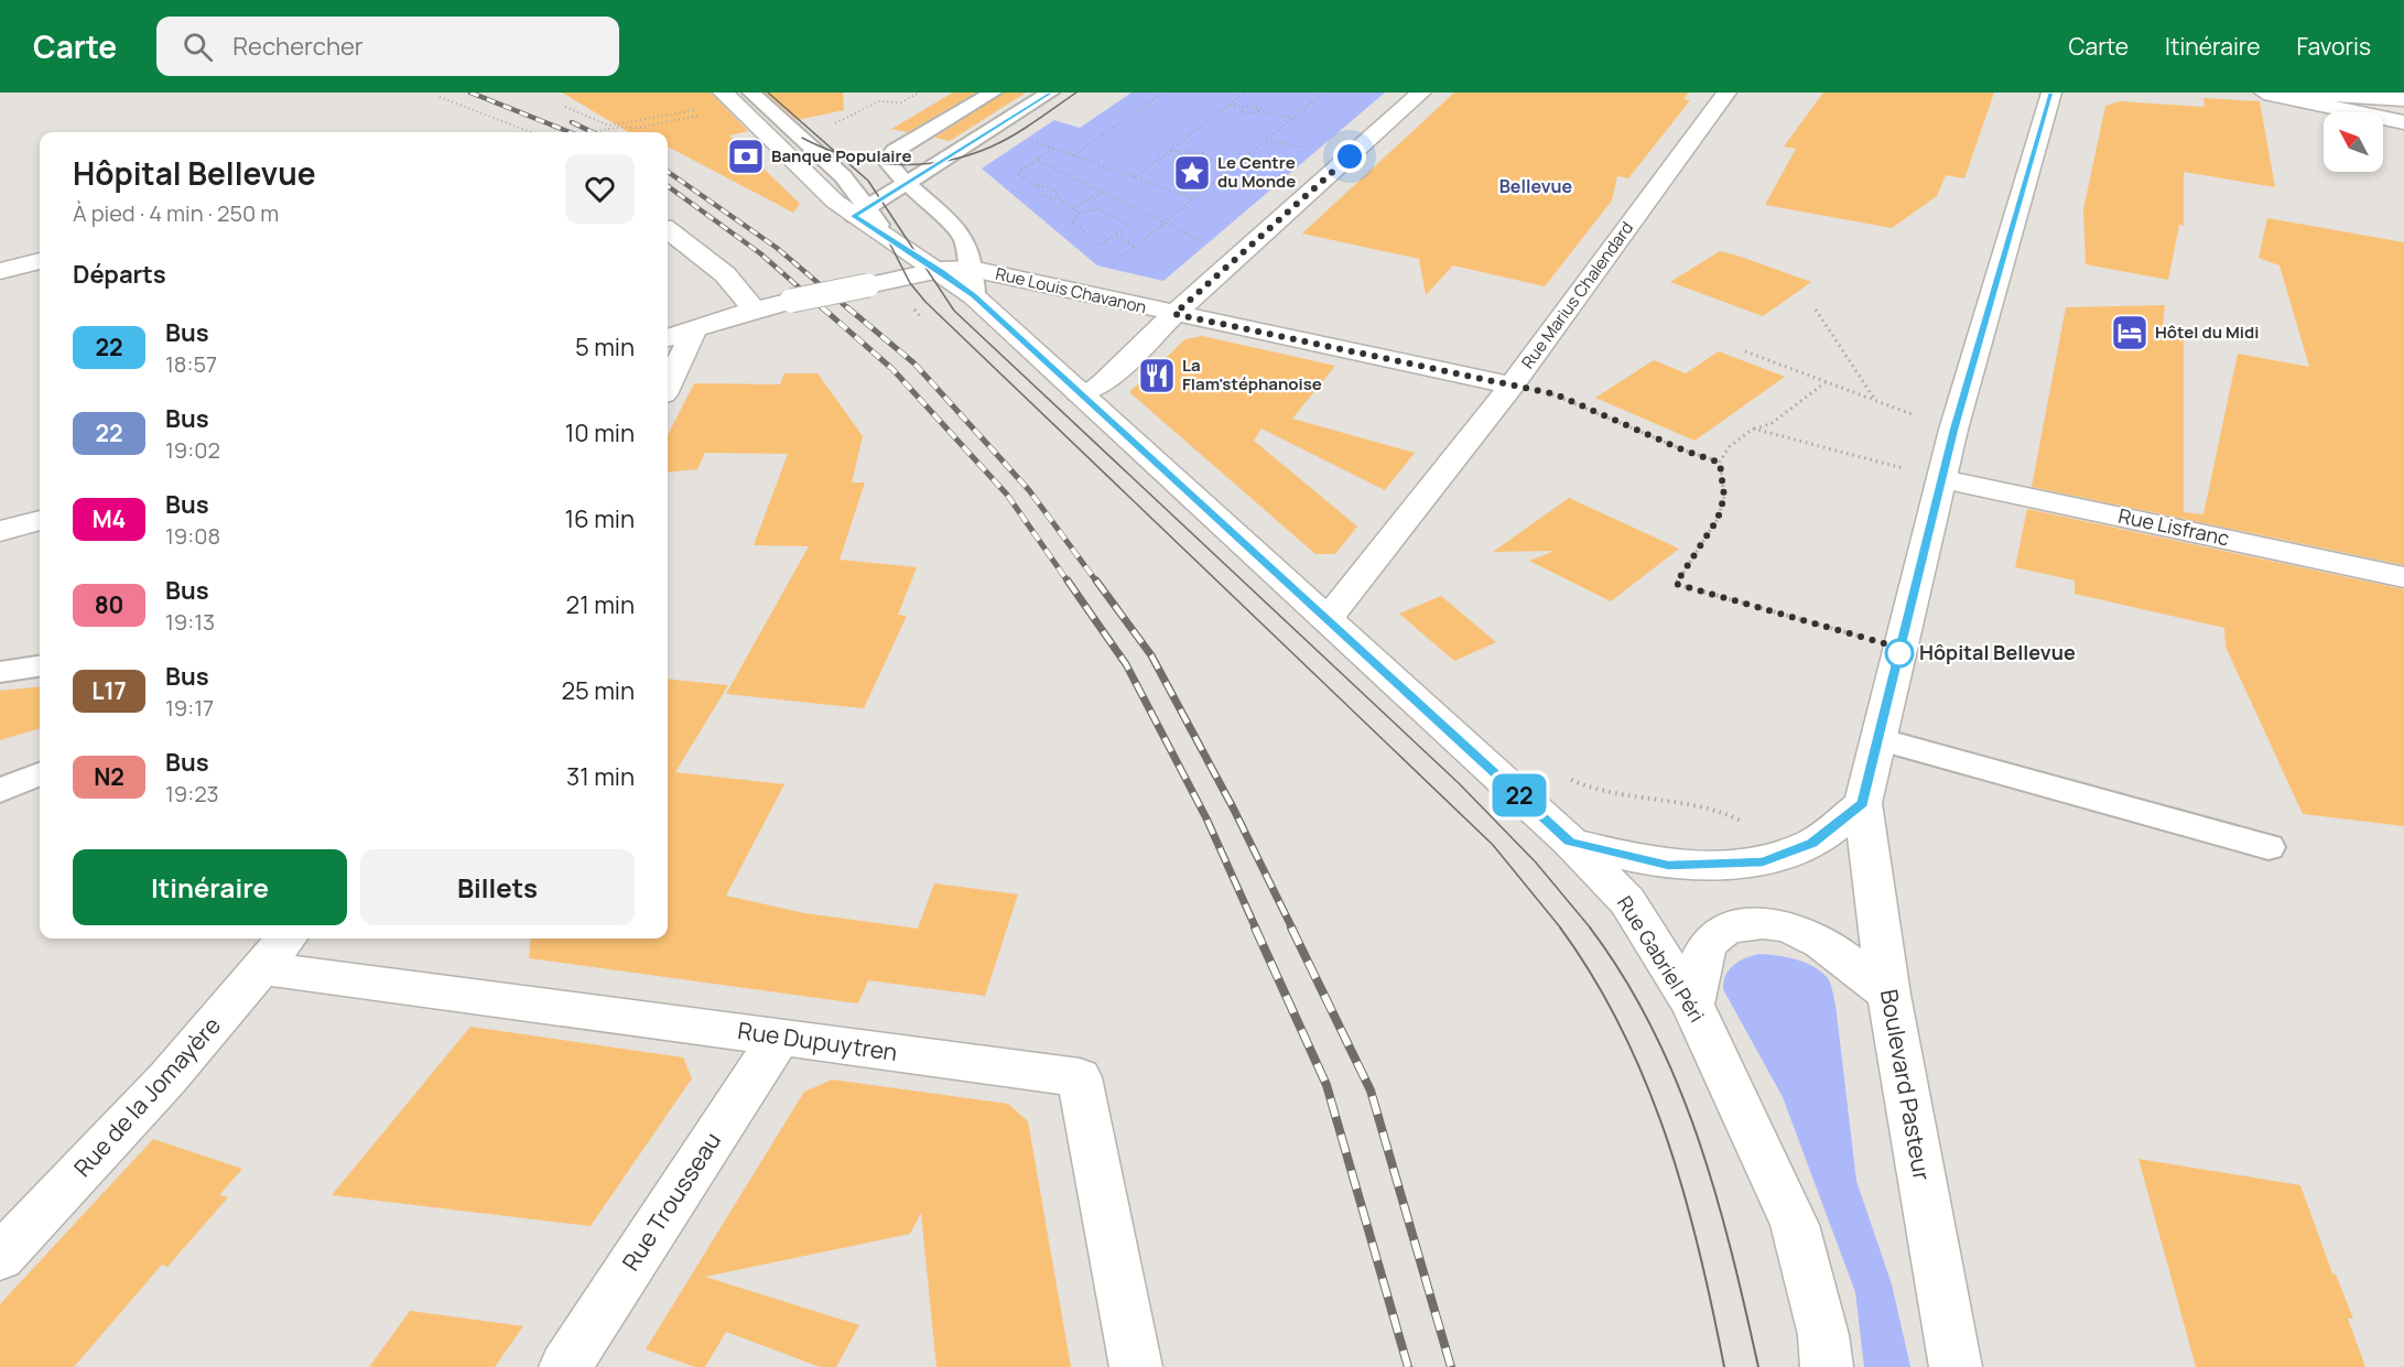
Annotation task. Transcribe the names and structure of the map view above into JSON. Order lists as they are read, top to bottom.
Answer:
{
  "streets": {
    "street": [
      "Rue Louis Chavanon",
      "Rue Marius Chalendard",
      "Rue Lisfranc",
      "Rue Gabriel Péri",
      "Rue Dupuytren",
      "Boulevard Pasteur",
      "Rue de la Jomayère",
      "Rue Trousseau"
    ]
  },
  "crossings": [
    ["Rue Louis Chavanon", "Rue Marius Chalendard"],
    ["Rue Louis Chavanon", "Rue Gabriel Péri"],
    ["Rue Marius Chalendard", "Rue Gabriel Péri"],
    ["Rue Lisfranc", "Boulevard Pasteur"],
    ["Rue Dupuytren", "Rue de la Jomayère"],
    ["Rue Dupuytren", "Rue Trousseau"]
  ],
  "districts": ["Bellevue"],
  "places": {
    "bank": ["Banque Populaire"],
    "place": ["Le Centre du Monde"],
    "hotel": ["Hôtel du Midi"],
    "restaurant": ["La Flam'stéphanoise"],
    "other": ["Hôpital Bellevue"]
  },
  "lines": ["bus line 22"],
  "north": "top left",
  "page": {
    "header": "Carte",
    "search": "Rechercher",
    "nav": ["Carte", "Itinéraire", "Favoris"],
    "on_map": "22",
    "heading": [
      ["Hôpital Bellevue", "À pied · 4 min · 250 m"],
      "Départs"
    ],
    "list": [
      {
        "mark": "22",
        "name": "Bus",
        "note": "18:57",
        "value": "5 min"
      },
      {
        "mark": "22",
        "name": "Bus",
        "note": "19:02",
        "value": "10 min"
      },
      {
        "mark": "M4",
        "name": "Bus",
        "note": "19:08",
        "value": "16 min"
      },
      {
        "mark": "80",
        "name": "Bus",
        "note": "19:13",
        "value": "21 min"
      },
      {
        "mark": "L17",
        "name": "Bus",
        "note": "19:17",
        "value": "25 min"
      },
      {
        "mark": "N2",
        "name": "Bus",
        "note": "19:23",
        "value": "31 min"
      }
    ],
    "buttons": ["Itinéraire", "Billets"]
  }
}
